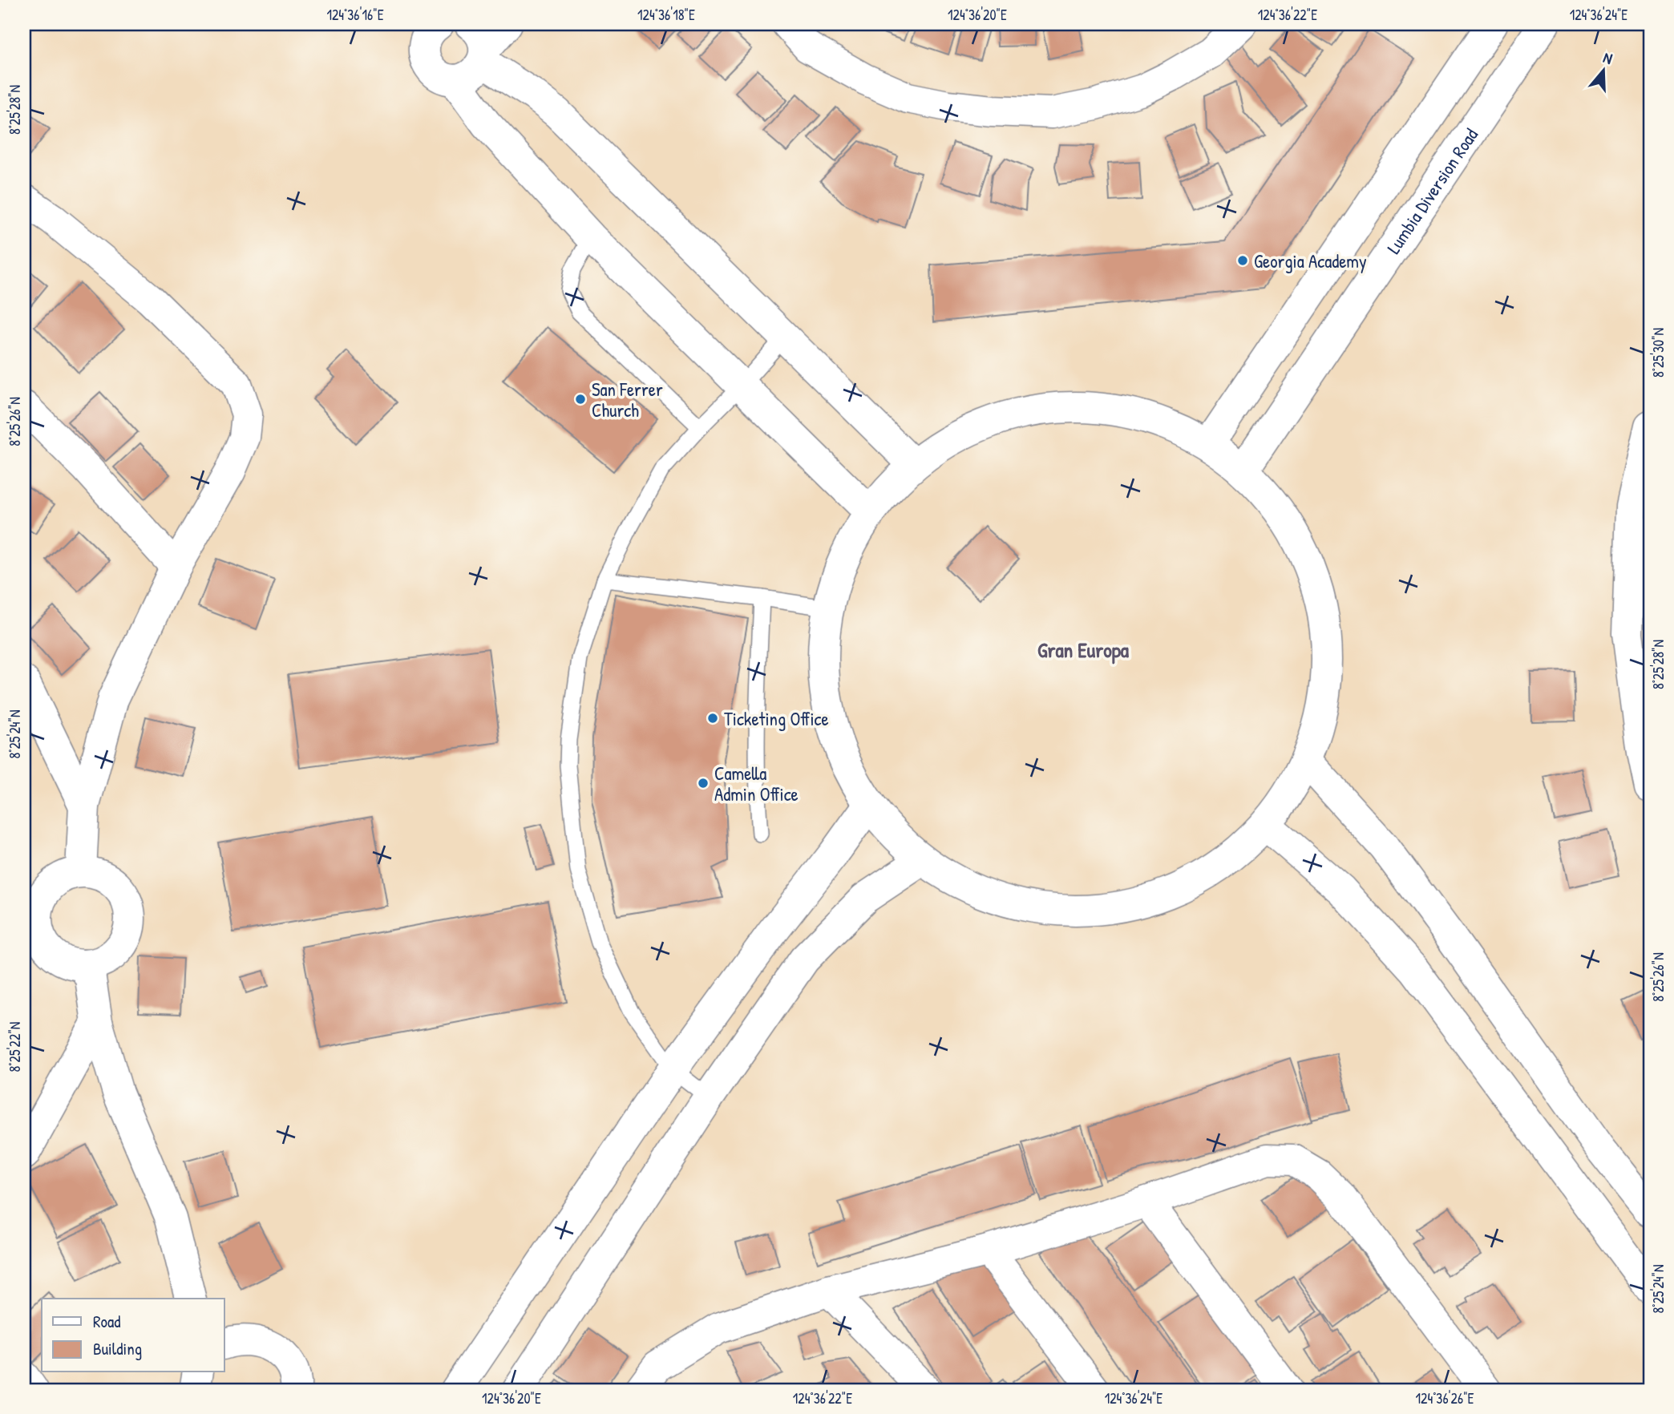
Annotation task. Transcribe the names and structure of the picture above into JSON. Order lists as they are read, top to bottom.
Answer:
{
  "streets": {
    "street": ["Lumbia Diversion Road"]
  },
  "districts": ["Gran Europa"],
  "places": [
    "Georgia Academy",
    "San Ferrer Church",
    "Ticketing Office",
    "Camella Admin Office"
  ],
  "legend": ["Road", "Building"],
  "north": "top",
  "coordinates": [
    "124°36'16\"E",
    "124°36'18\"E",
    "124°36'20\"E",
    "124°36'22\"E",
    "124°36'24\"E",
    "8°25'28\"N",
    "8°25'30\"N",
    "8°25'26\"N",
    "8°25'24\"N",
    "8°25'22\"N",
    "124°36'26\"E"
  ]
}
